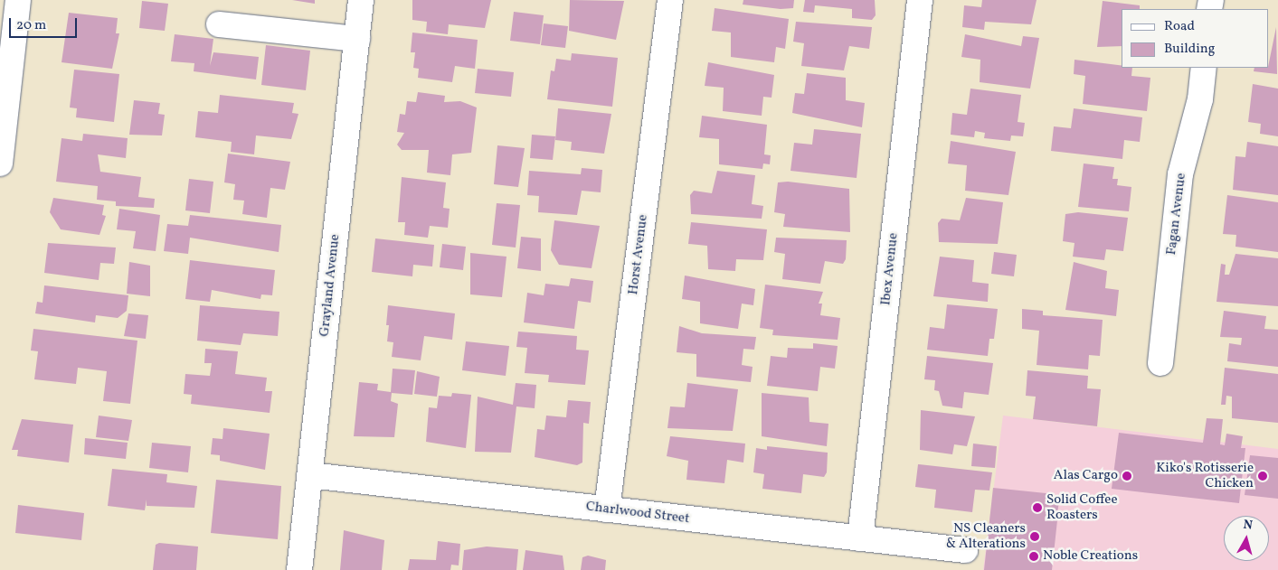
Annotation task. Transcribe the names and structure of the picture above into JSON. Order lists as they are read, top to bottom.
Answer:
{
  "streets": {
    "street": [
      "Fagan Avenue",
      "Horst Avenue",
      "Ibex Avenue",
      "Grayland Avenue",
      "Charlwood Street"
    ]
  },
  "crossings": [
    ["Horst Avenue", "Charlwood Street"],
    ["Ibex Avenue", "Charlwood Street"],
    ["Grayland Avenue", "Charlwood Street"]
  ],
  "places": [
    "Alas Cargo",
    "Kiko's Rotisserie Chicken",
    "Solid Coffee Roasters",
    "NS Cleaners & Alterations",
    "Noble Creations"
  ],
  "legend": ["Road", "Building"],
  "scale_bar": "20 m",
  "north": "top"
}
